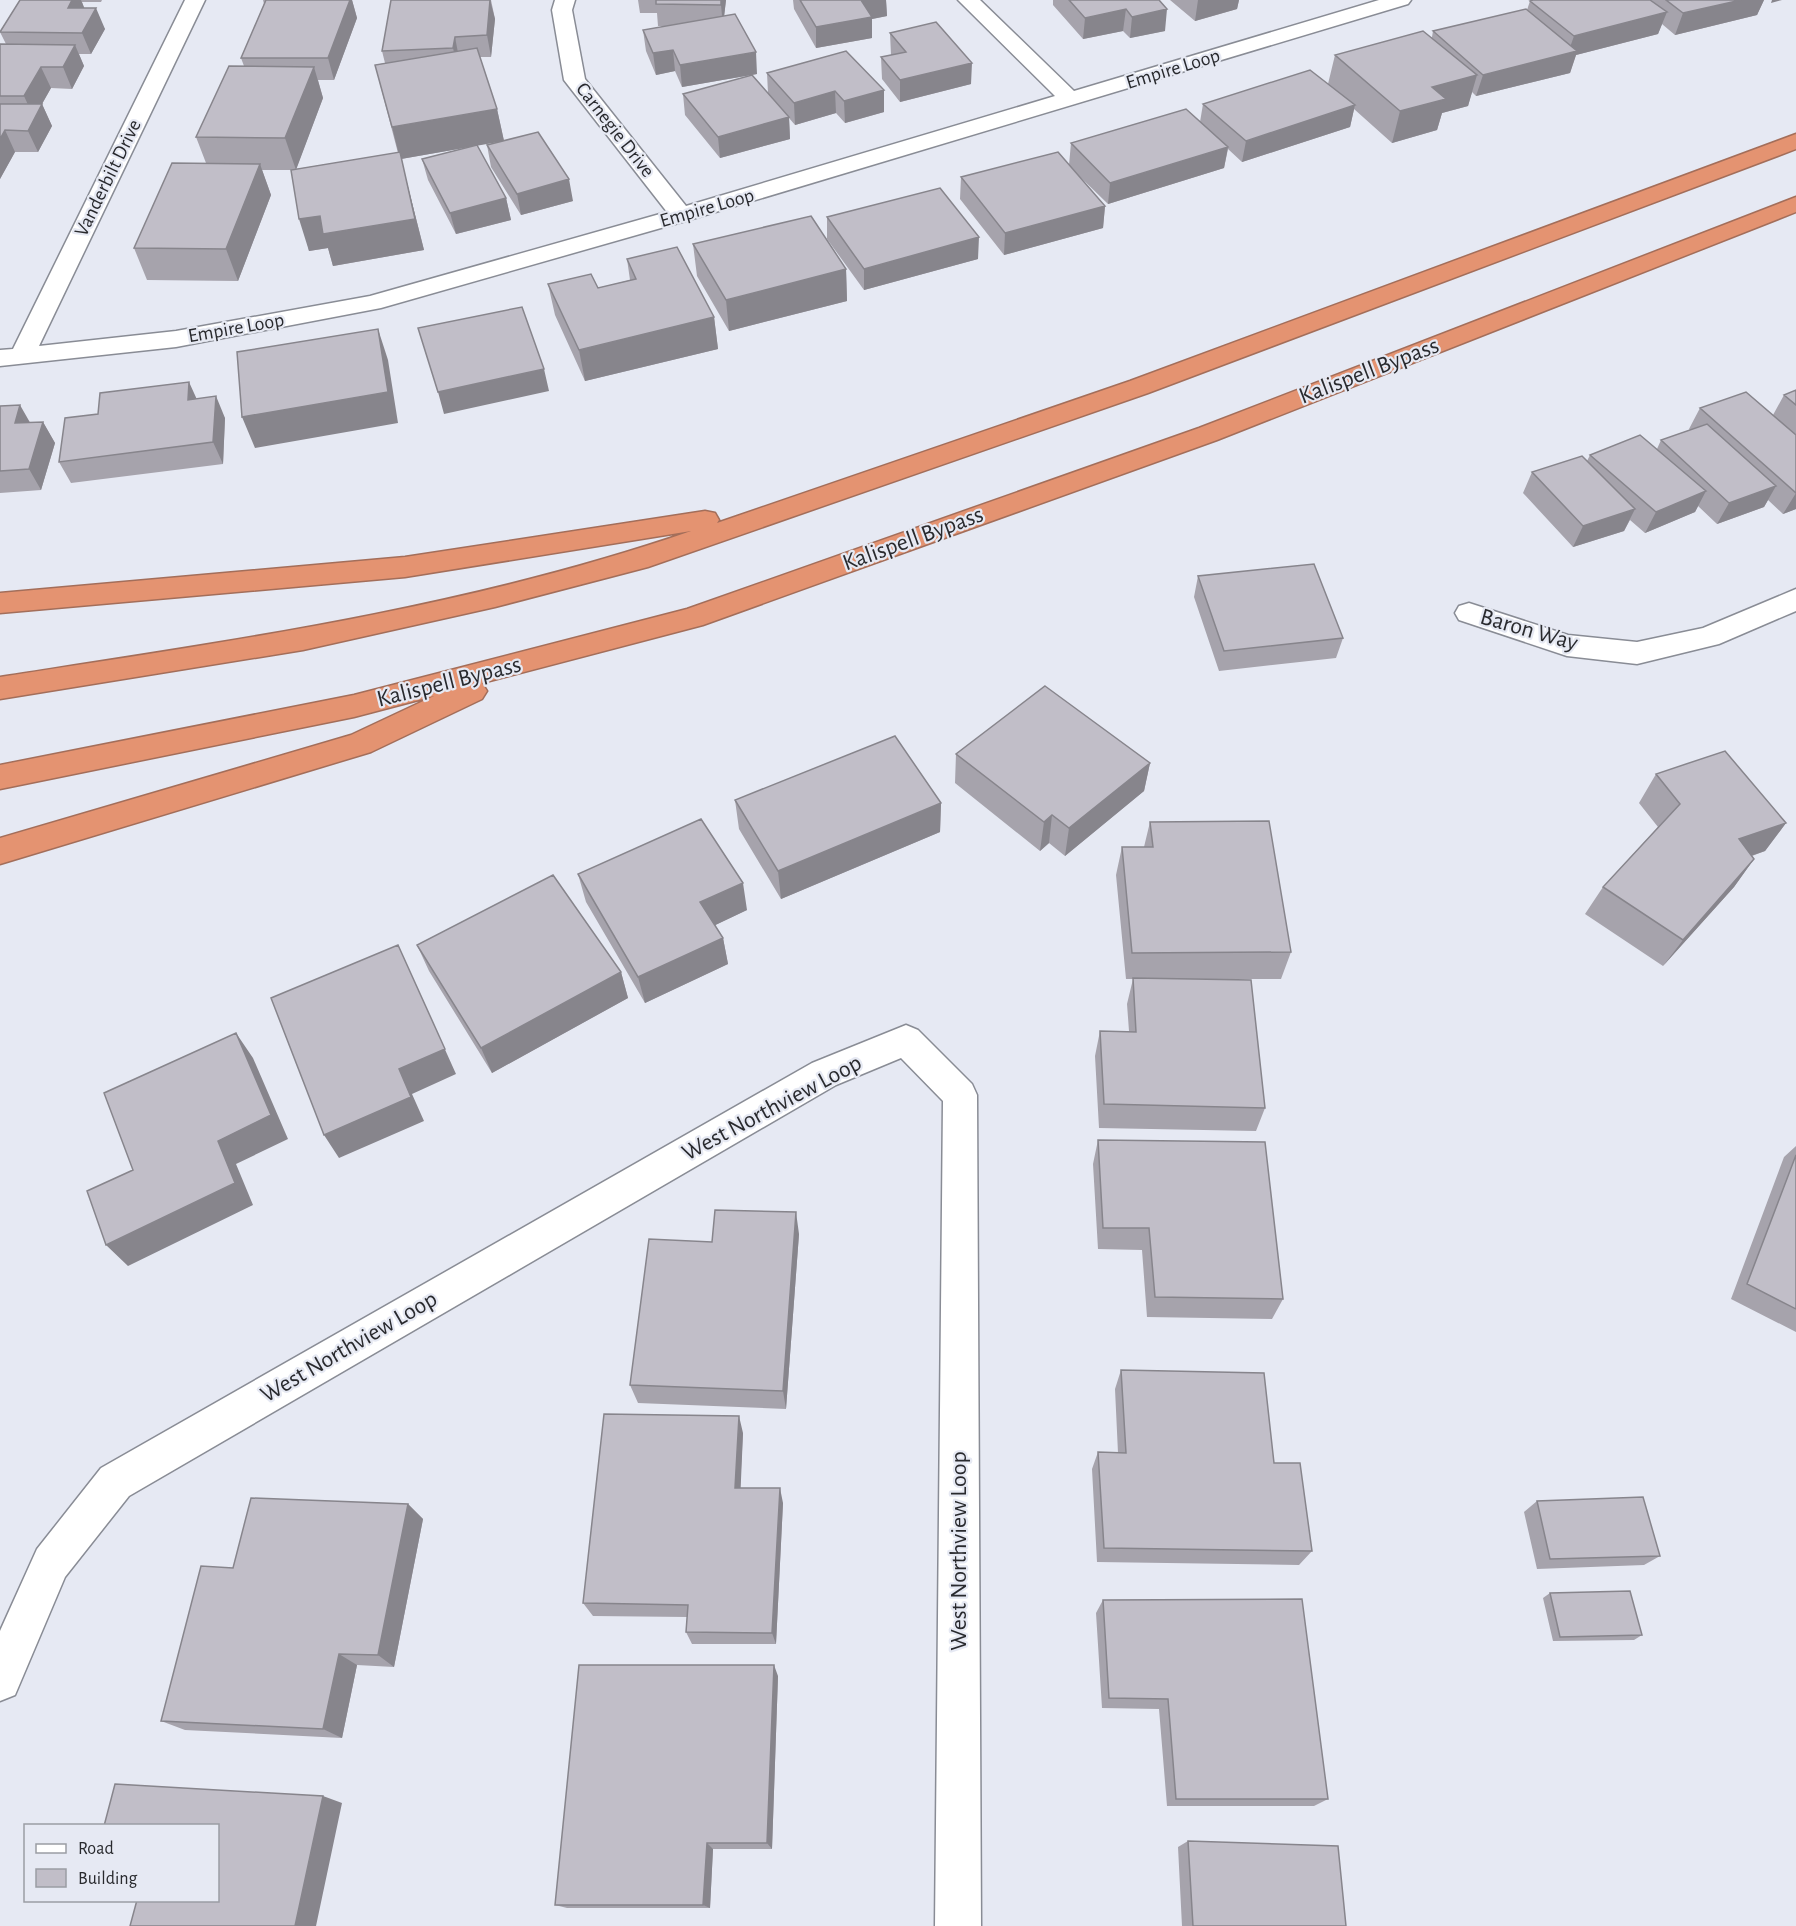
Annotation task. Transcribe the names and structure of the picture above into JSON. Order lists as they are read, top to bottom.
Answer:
{
  "streets": {
    "highway": ["Kalispell Bypass"],
    "street": [
      "Empire Loop",
      "Carnegie Drive",
      "Vanderbilt Drive",
      "Baron Way",
      "West Northview Loop"
    ]
  },
  "crossings": [
    ["Empire Loop", "Carnegie Drive"],
    ["Empire Loop", "Vanderbilt Drive"]
  ],
  "legend": ["Road", "Building"]
}
